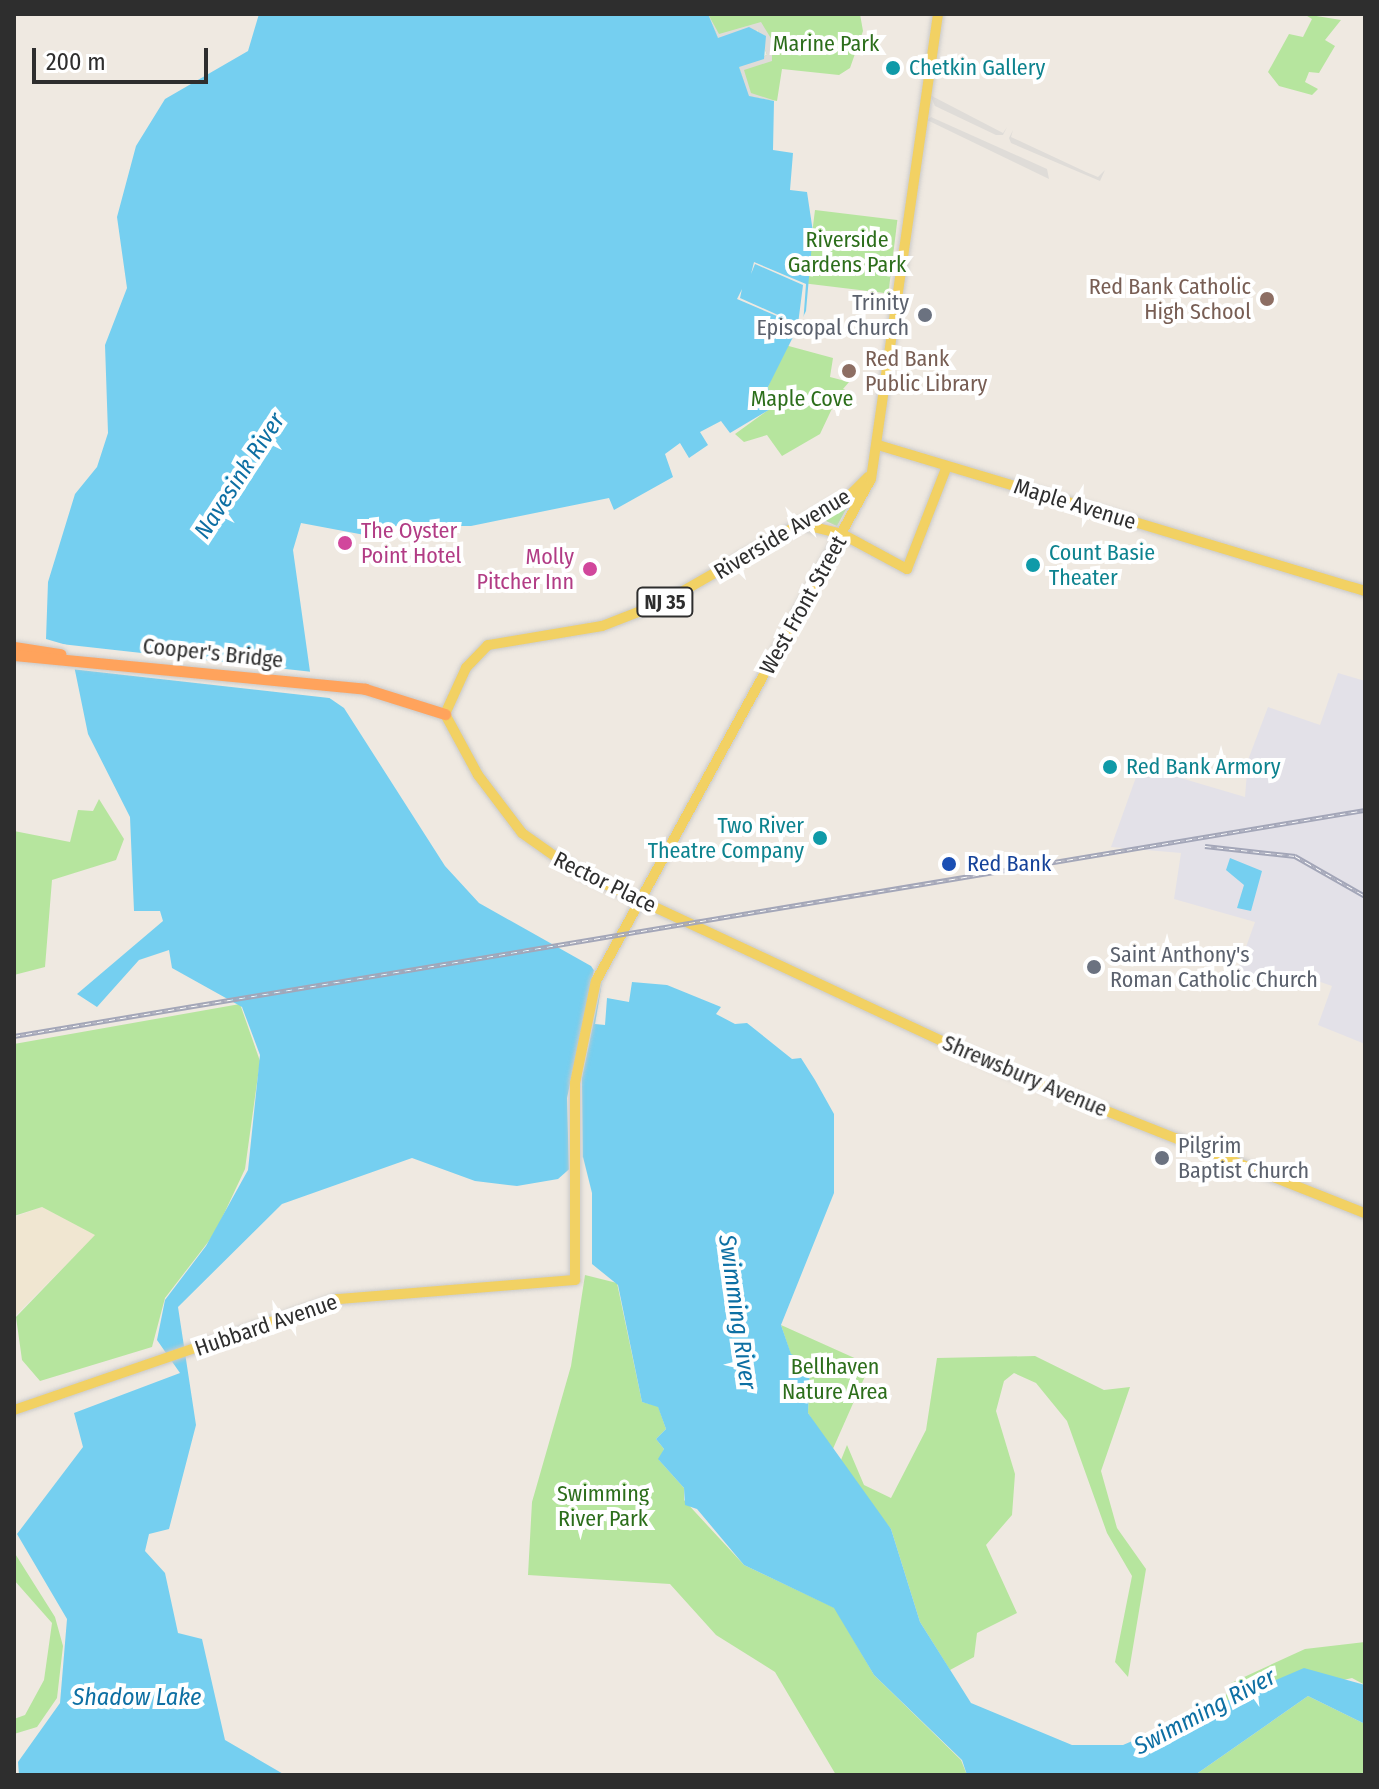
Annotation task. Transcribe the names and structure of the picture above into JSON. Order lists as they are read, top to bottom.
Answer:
{
  "streets": {
    "highway": ["Cooper's Bridge"],
    "main road": [
      "Maple Avenue",
      "Riverside Avenue",
      "NJ 35",
      "West Front Street",
      "Rector Place",
      "Shrewsbury Avenue",
      "Hubbard Avenue"
    ]
  },
  "crossings": [
    ["Maple Avenue", "West Front Street"],
    ["Riverside Avenue", "West Front Street"],
    ["Riverside Avenue", "Cooper's Bridge"],
    ["Riverside Avenue", "Rector Place"],
    ["West Front Street", "Rector Place"],
    ["West Front Street", "Hubbard Avenue"],
    ["Cooper's Bridge", "Rector Place"],
    ["Rector Place", "Shrewsbury Avenue"]
  ],
  "water": ["Navesink River", "Swimming River", "Shadow Lake"],
  "parks": [
    "Marine Park",
    "Riverside Gardens Park",
    "Maple Cove",
    "Bellhaven Nature Area",
    "Swimming River Park"
  ],
  "places": [
    "Chetkin Gallery",
    "Red Bank Catholic High School",
    "Trinity Episcopal Church",
    "Red Bank Public Library",
    "The Oyster Point Hotel",
    "Count Basie Theater",
    "Molly Pitcher Inn",
    "Red Bank Armory",
    "Two River Theatre Company",
    "Red Bank",
    "Saint Anthony's Roman Catholic Church",
    "Pilgrim Baptist Church"
  ],
  "scale_bar": "200 m"
}
